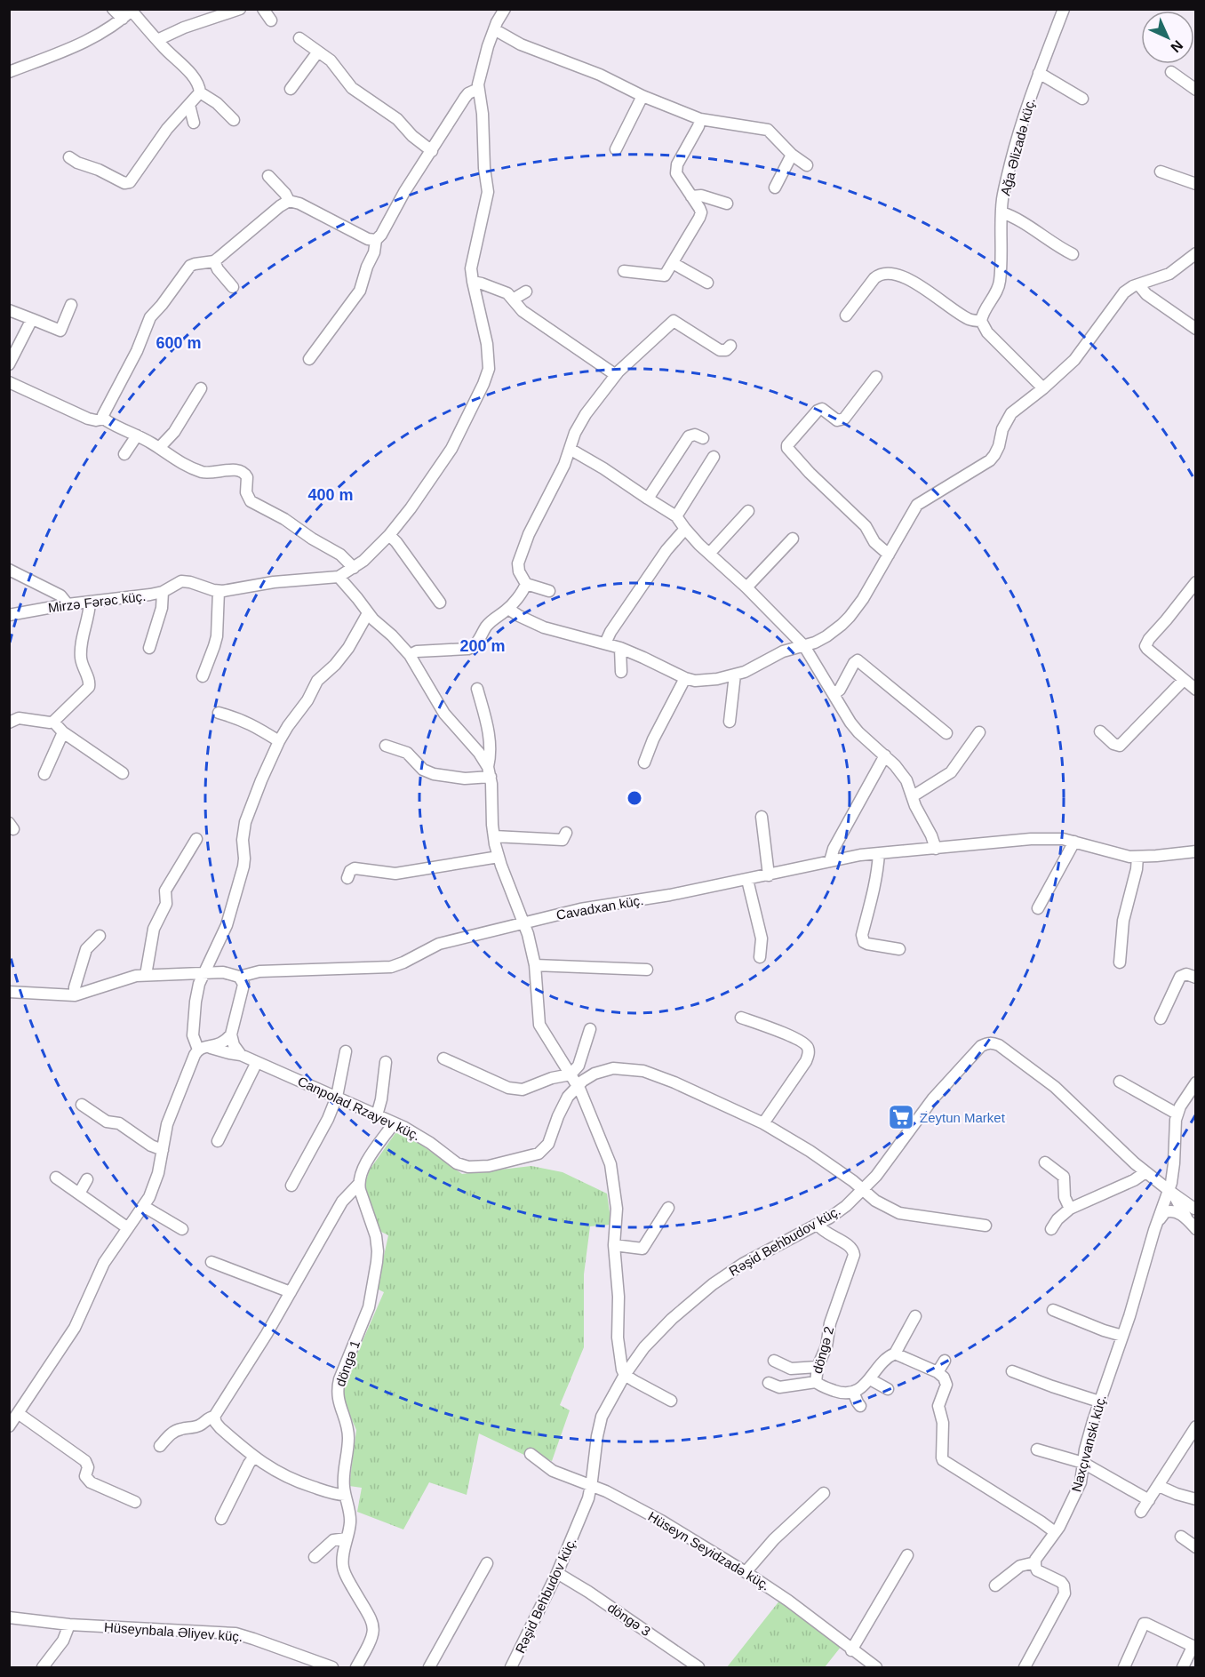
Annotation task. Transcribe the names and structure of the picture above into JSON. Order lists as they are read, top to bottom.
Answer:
{
  "streets": {
    "street": [
      "Ağa Əlizadə küç.",
      "Mirzə Fərəc küç.",
      "Cavadxan küç.",
      "Canpolad Rzayev küç.",
      "Rəşid Behbudov küç.",
      "döngə 2",
      "döngə 1",
      "Naxçıvanski küç.",
      "Hüseyn Seyidzadə küç.",
      "döngə 3",
      "Hüseynbala Əliyev küç."
    ]
  },
  "crossings": [
    ["Canpolad Rzayev küç.", "Rəşid Behbudov küç."],
    ["Rəşid Behbudov küç.", "döngə 2"],
    ["Rəşid Behbudov küç.", "Naxçıvanski küç."],
    ["Rəşid Behbudov küç.", "Hüseyn Seyidzadə küç."],
    ["Rəşid Behbudov küç.", "döngə 3"]
  ],
  "places": {
    "supermarket": ["Zeytun Market"]
  },
  "north": "bottom right",
  "rings": ["600 m", "400 m", "200 m"]
}
